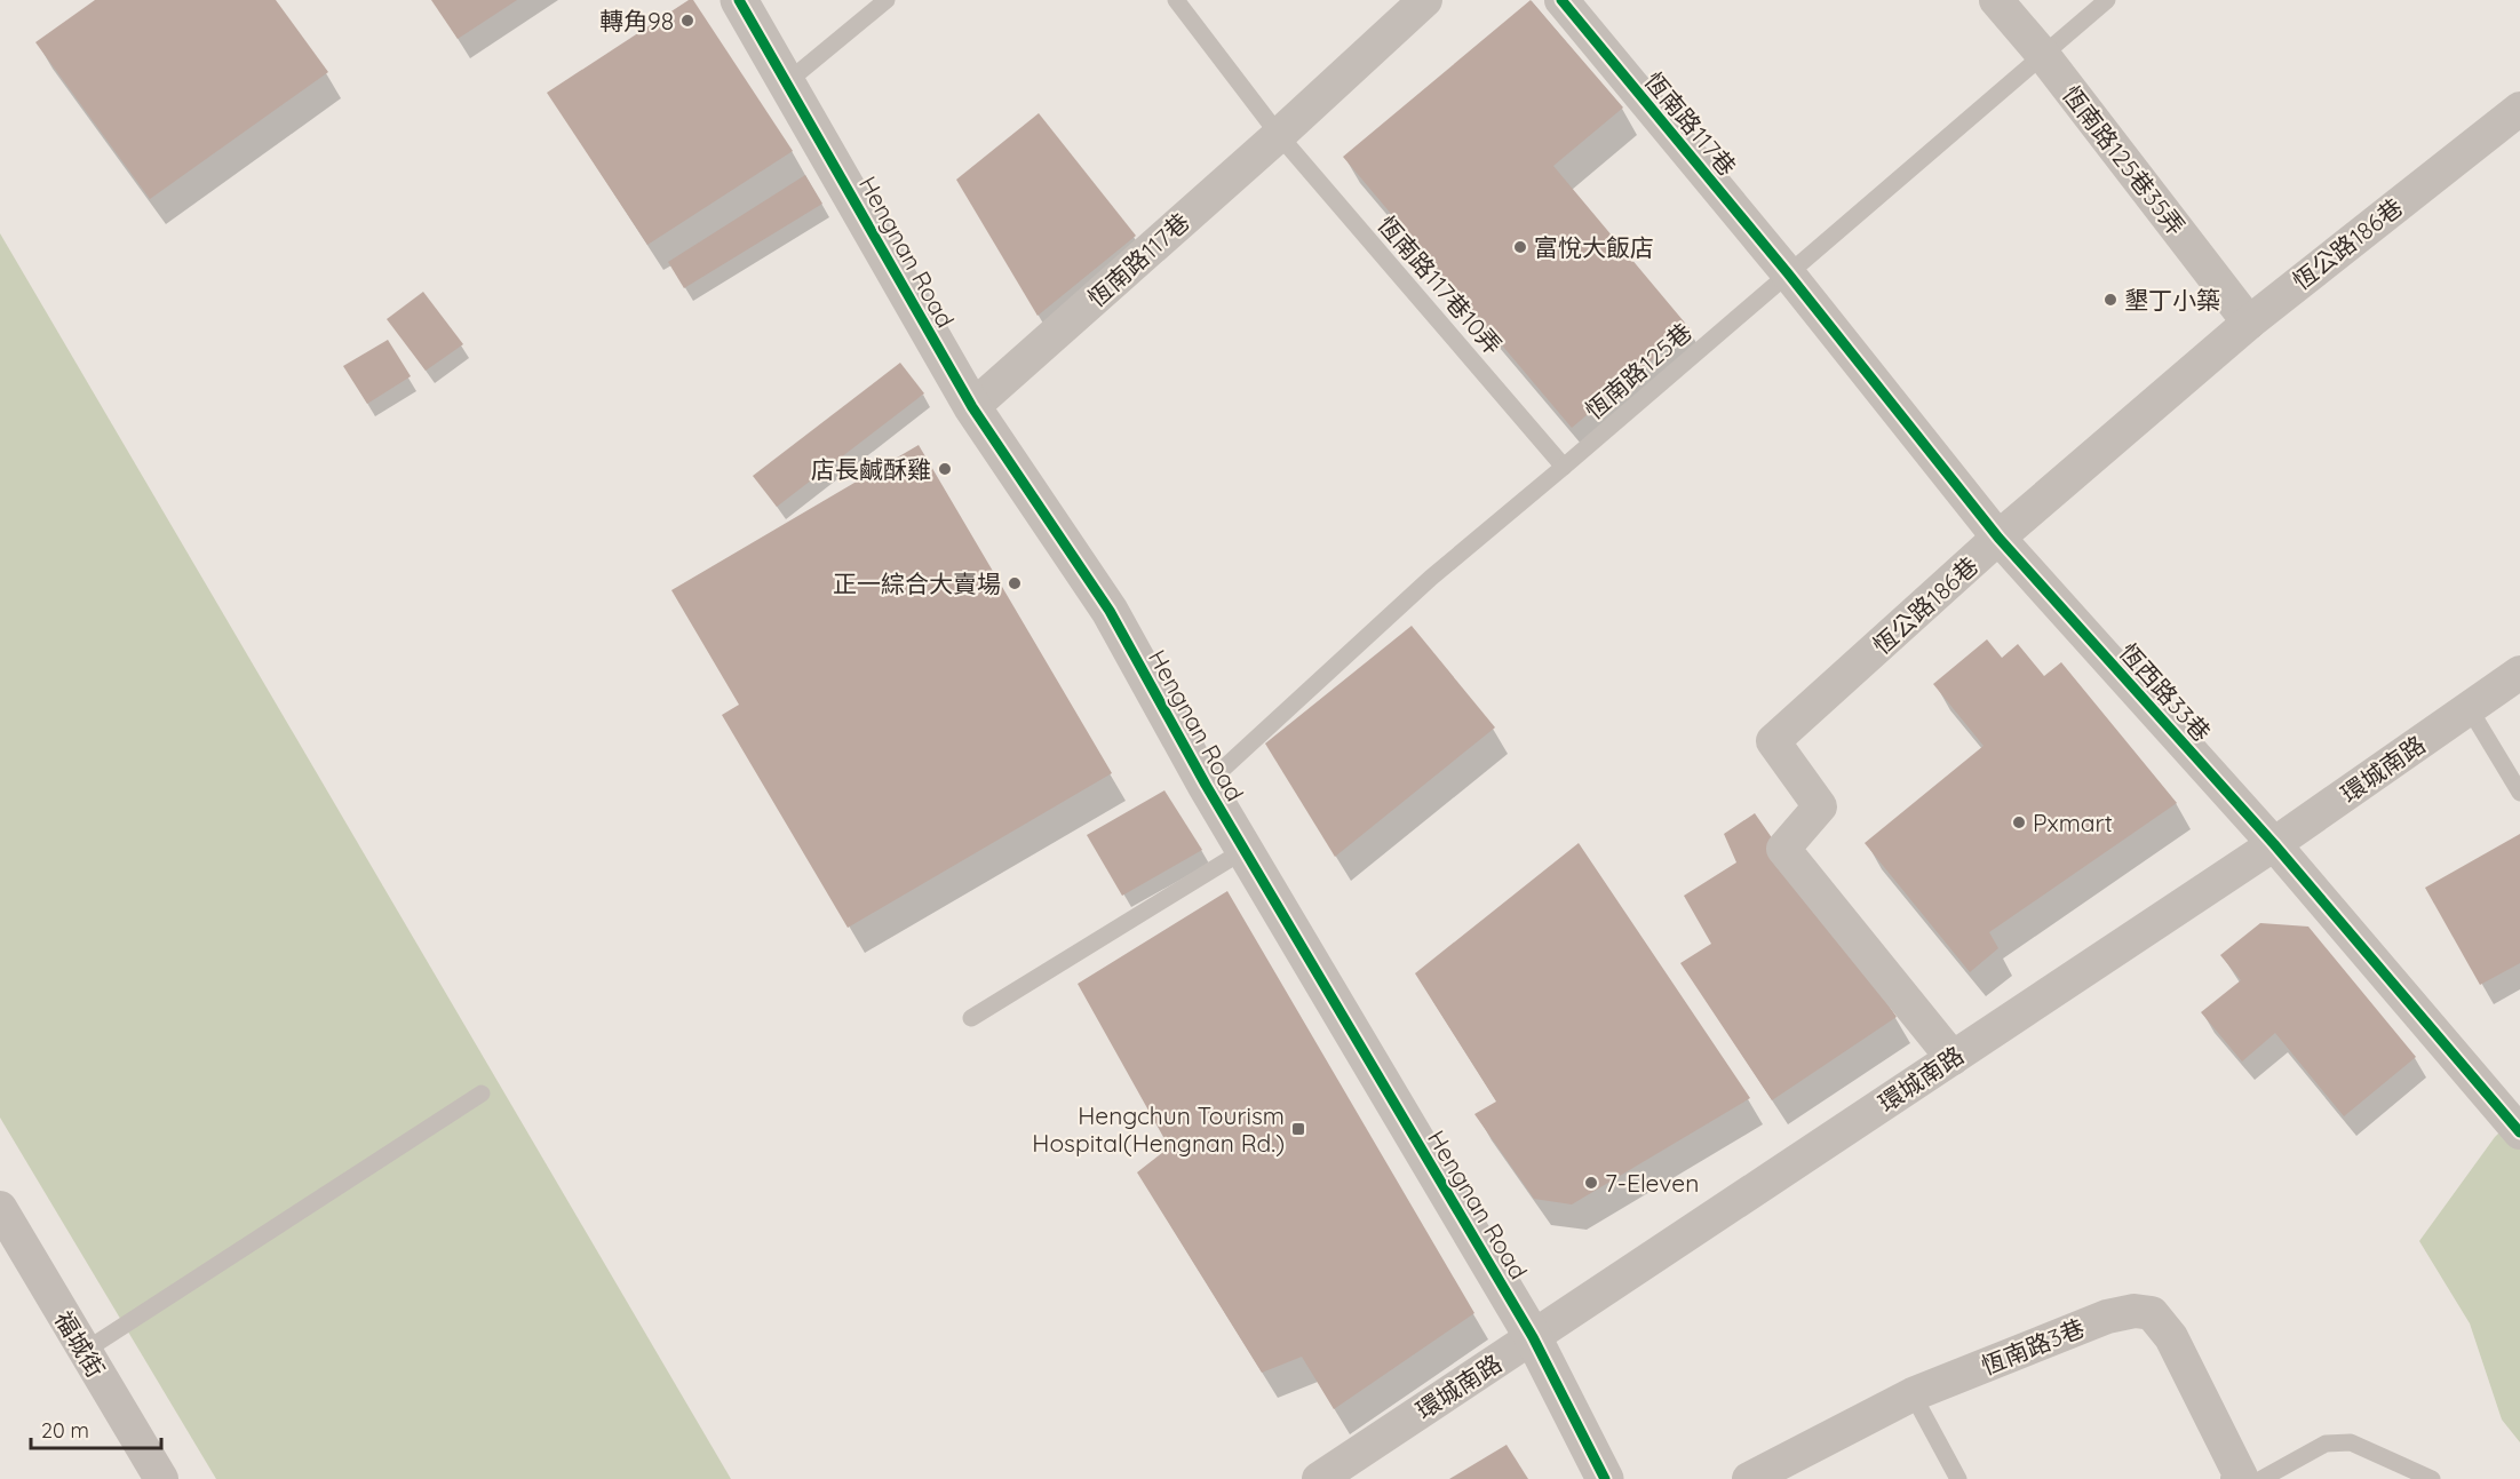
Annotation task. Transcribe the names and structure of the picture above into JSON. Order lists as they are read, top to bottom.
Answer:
{
  "streets": {
    "street": [
      "恆南路117巷",
      "恆南路125巷35弄",
      "恆公路186巷",
      "Hengnan Road",
      "恆西路33巷",
      "環城南路",
      "福城街",
      "恆南路3巷"
    ],
    "lane": ["恆南路117巷10弄", "恆南路125巷"]
  },
  "crossings": [
    ["恆南路117巷", "Hengnan Road"],
    ["恆南路117巷", "恆南路117巷10弄"],
    ["恆南路117巷", "恆南路125巷"],
    ["恆南路117巷", "恆西路33巷"],
    ["恆南路125巷35弄", "恆公路186巷"],
    ["恆南路125巷35弄", "恆南路125巷"],
    ["恆公路186巷", "恆西路33巷"],
    ["恆公路186巷", "環城南路"],
    ["Hengnan Road", "恆南路125巷"],
    ["Hengnan Road", "環城南路"],
    ["恆南路117巷10弄", "恆南路125巷"],
    ["恆南路125巷", "恆西路33巷"],
    ["恆西路33巷", "環城南路"]
  ],
  "places": {
    "other": [
      "轉角98",
      "富悅大飯店",
      "墾丁小築",
      "店長鹹酥雞",
      "正一綜合大賣場",
      "Pxmart",
      "7-Eleven"
    ],
    "transit": ["Hengchun Tourism Hospital(Hengnan Rd.)"]
  },
  "scale_bar": "20 m"
}
